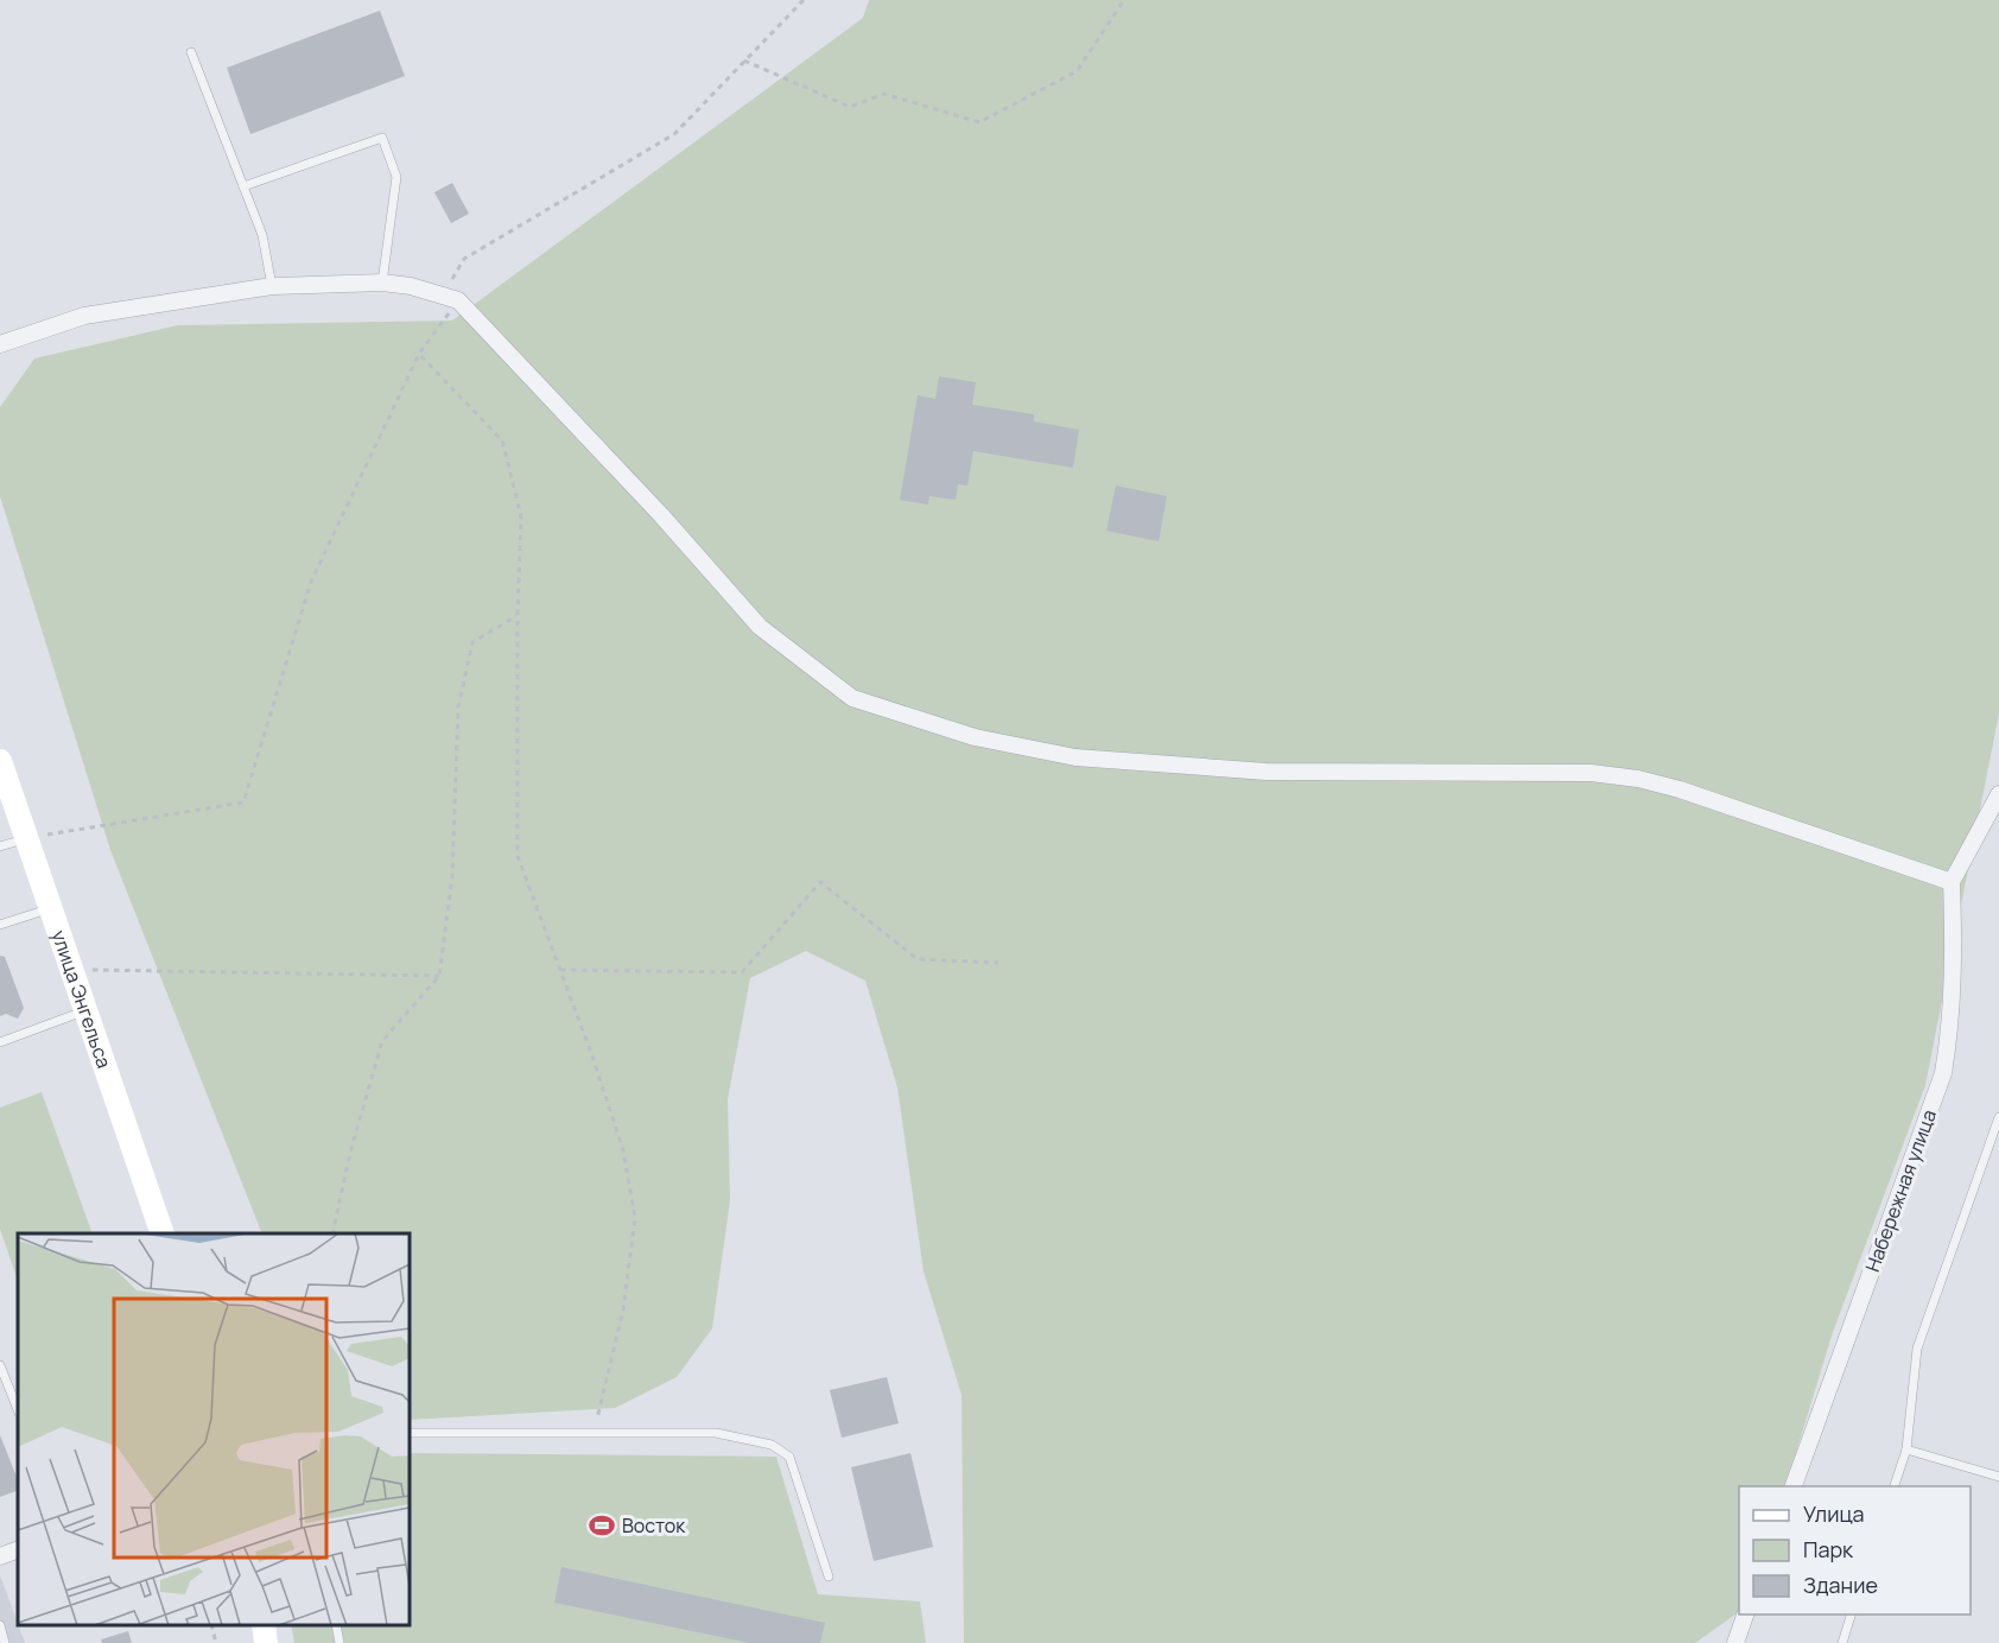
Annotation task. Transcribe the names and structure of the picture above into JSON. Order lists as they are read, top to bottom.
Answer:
{
  "streets": {
    "main road": ["улица Энгельса"],
    "street": ["Набережная улица"]
  },
  "places": {
    "sports": ["Восток"]
  },
  "legend": ["Улица", "Парк", "Здание"]
}
